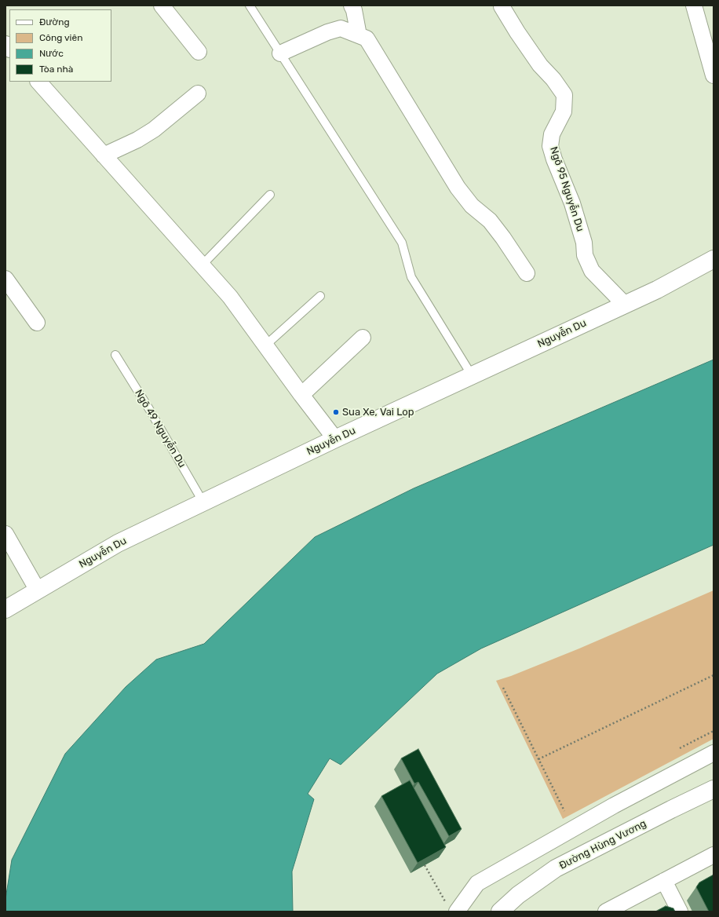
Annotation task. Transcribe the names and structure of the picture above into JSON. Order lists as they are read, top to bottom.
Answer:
{
  "streets": {
    "main road": ["Nguyễn Du", "Đường Hùng Vương"],
    "street": ["Ngõ 95 Nguyễn Du"],
    "lane": ["Ngõ 49 Nguyễn Du"]
  },
  "crossings": [
    ["Ngõ 95 Nguyễn Du", "Nguyễn Du"],
    ["Nguyễn Du", "Ngõ 49 Nguyễn Du"]
  ],
  "places": ["Sua Xe, Vai Lop"],
  "legend": [
    "Đường",
    "Công viên",
    "Nước",
    "Tòa nhà"
  ]
}
